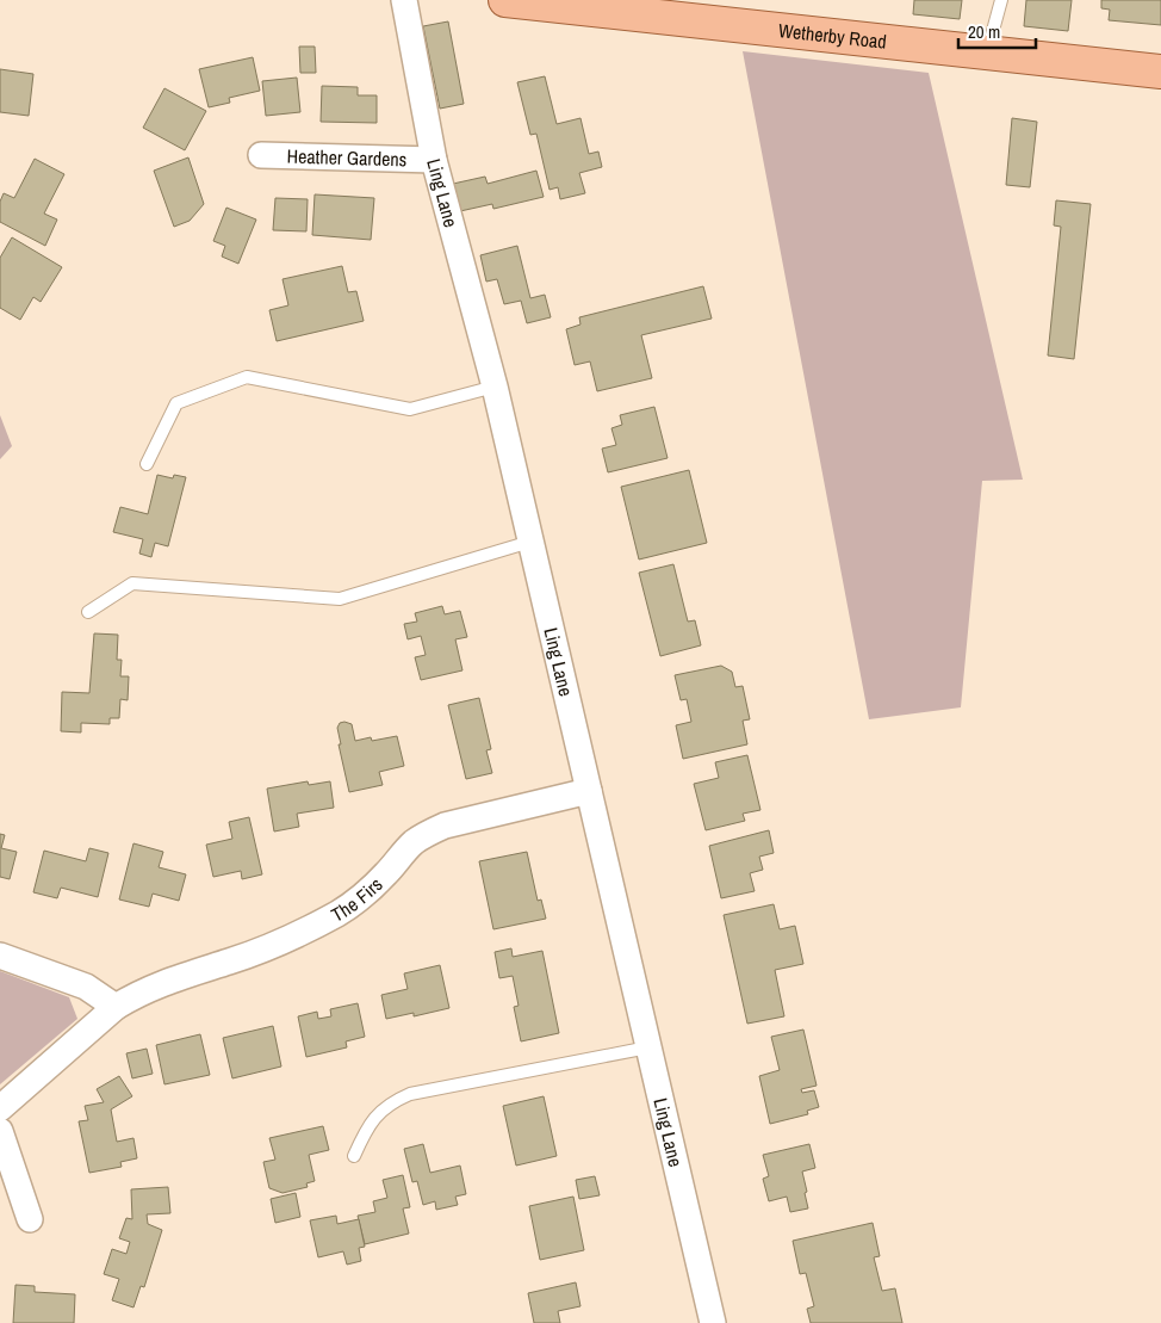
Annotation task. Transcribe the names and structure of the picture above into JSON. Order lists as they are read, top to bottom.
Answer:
{
  "streets": {
    "main road": ["Wetherby Road"],
    "street": ["Heather Gardens", "Ling Lane", "The Firs"]
  },
  "crossings": [
    ["Heather Gardens", "Ling Lane"],
    ["Ling Lane", "The Firs"]
  ],
  "scale_bar": "20 m"
}
